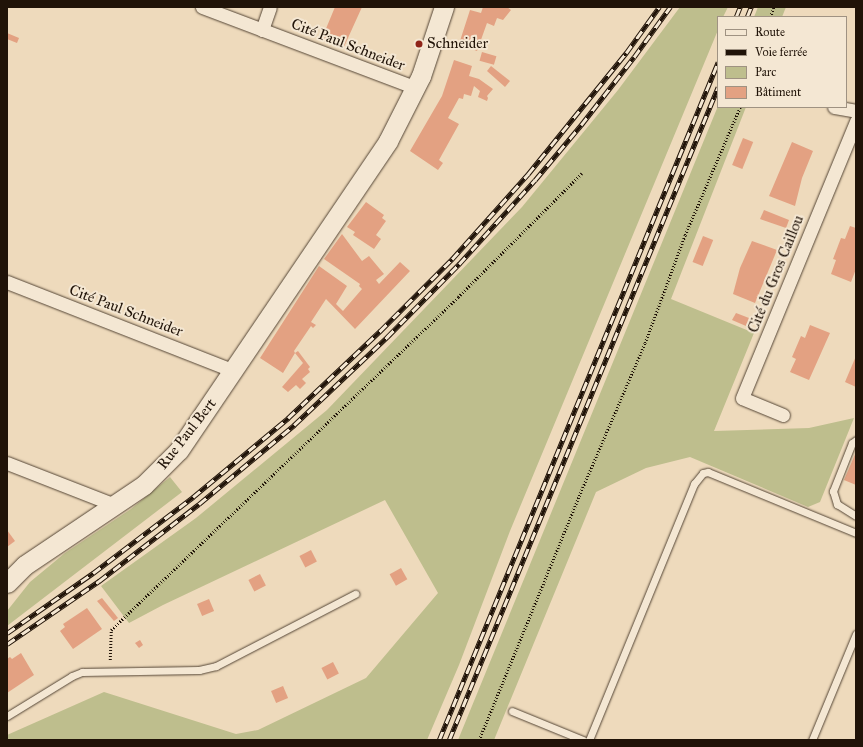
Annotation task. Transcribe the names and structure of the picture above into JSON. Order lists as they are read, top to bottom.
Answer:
{
  "streets": {
    "street": ["Cité Paul Schneider", "Cité du Gros Caillou", "Rue Paul Bert"]
  },
  "crossings": [
    ["Cité Paul Schneider", "Rue Paul Bert"]
  ],
  "places": ["Schneider"],
  "legend": [
    "Route",
    "Voie ferrée",
    "Parc",
    "Bâtiment"
  ]
}
